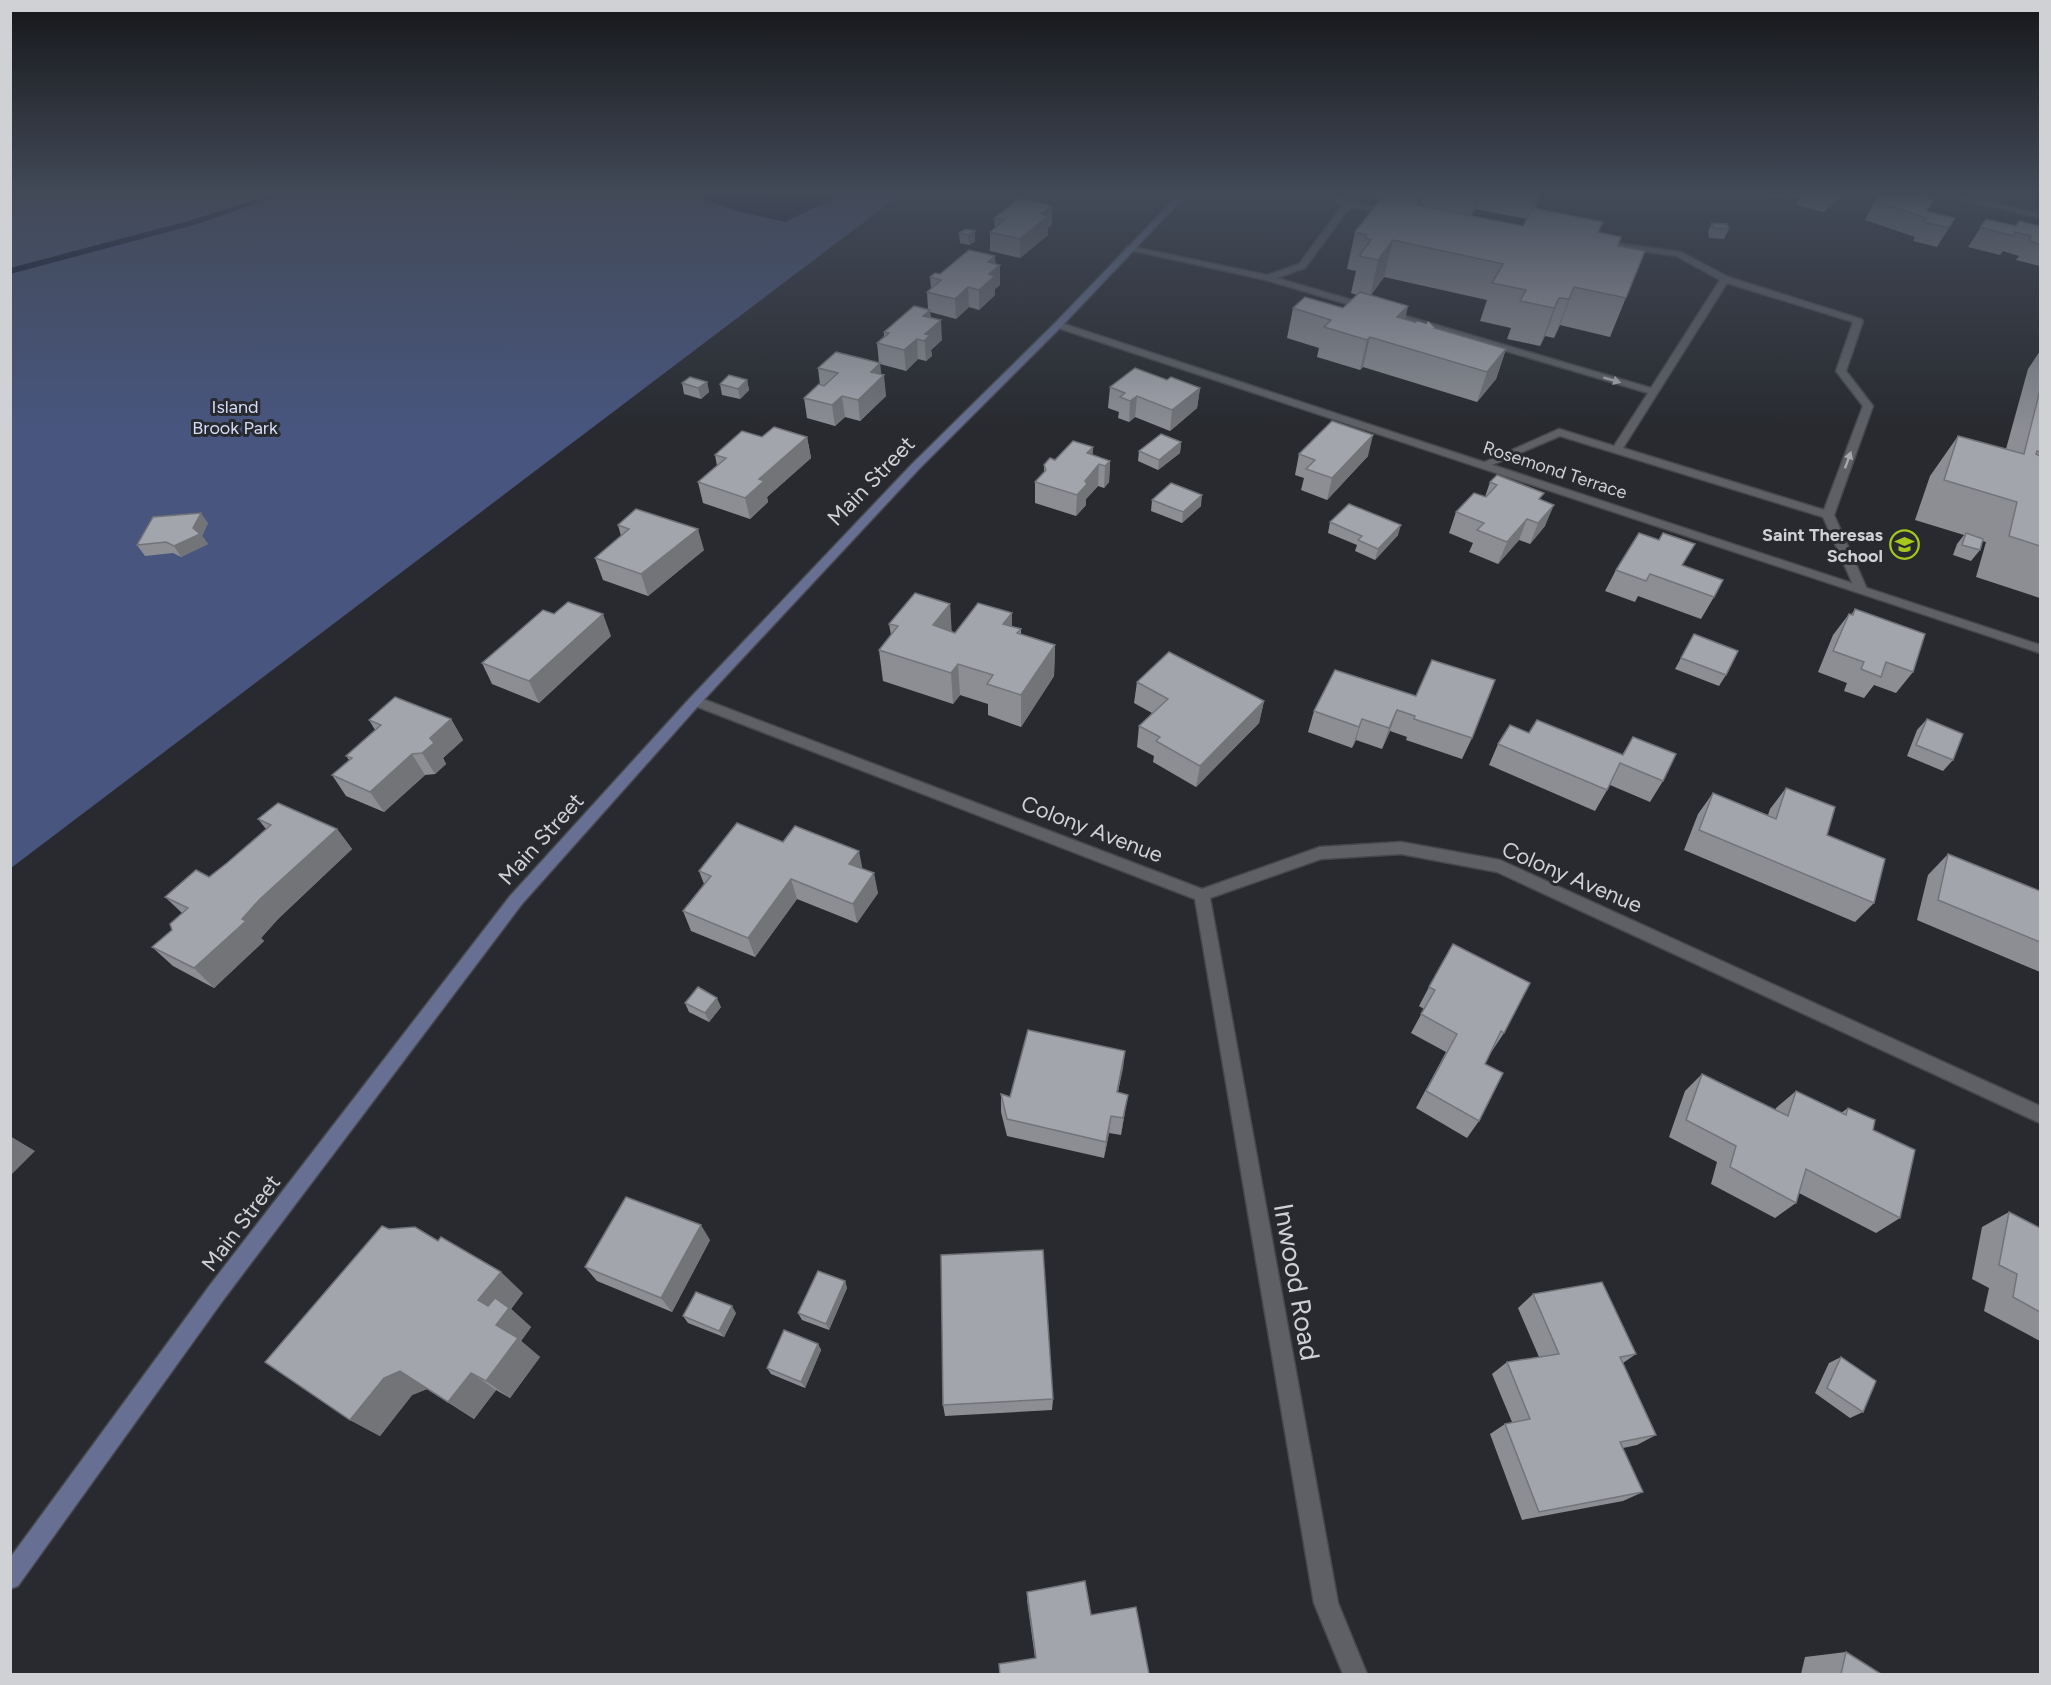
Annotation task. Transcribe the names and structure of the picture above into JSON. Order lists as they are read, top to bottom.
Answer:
{
  "streets": {
    "main road": ["Main Street"],
    "street": ["Rosemond Terrace", "Colony Avenue", "Inwood Road"]
  },
  "crossings": [
    ["Rosemond Terrace", "Main Street"],
    ["Main Street", "Colony Avenue"],
    ["Colony Avenue", "Inwood Road"]
  ],
  "parks": ["Island Brook Park"],
  "places": {
    "school or university": ["Saint Theresas School"]
  }
}
